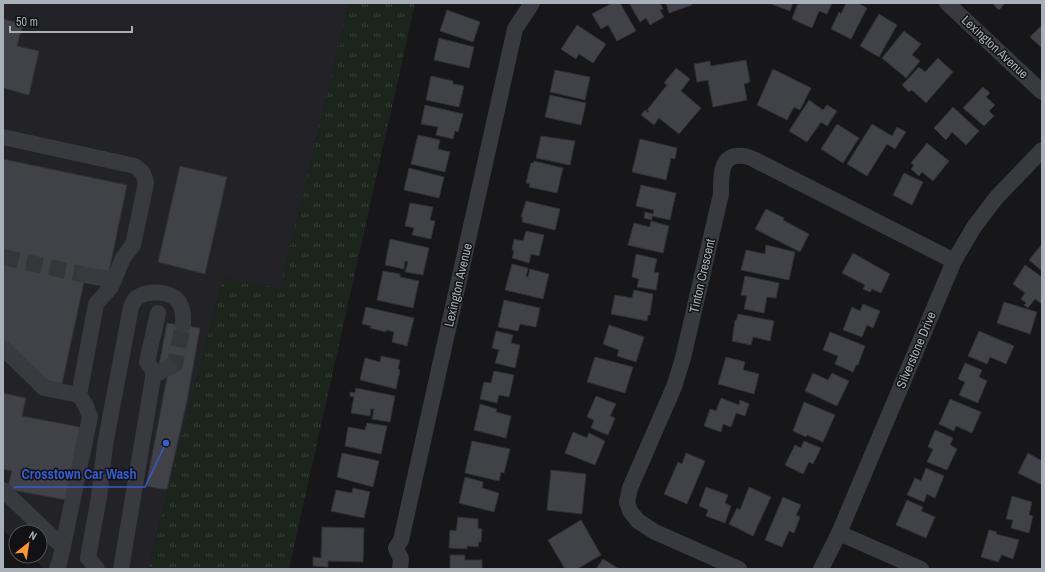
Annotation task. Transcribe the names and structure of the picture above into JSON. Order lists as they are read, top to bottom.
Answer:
{
  "streets": {
    "street": ["Lexington Avenue", "Tinton Crescent", "Silverstone Drive"]
  },
  "crossings": [
    ["Tinton Crescent", "Silverstone Drive"]
  ],
  "places": ["Crosstown Car Wash"],
  "scale_bar": "50 m",
  "north": "top right"
}
